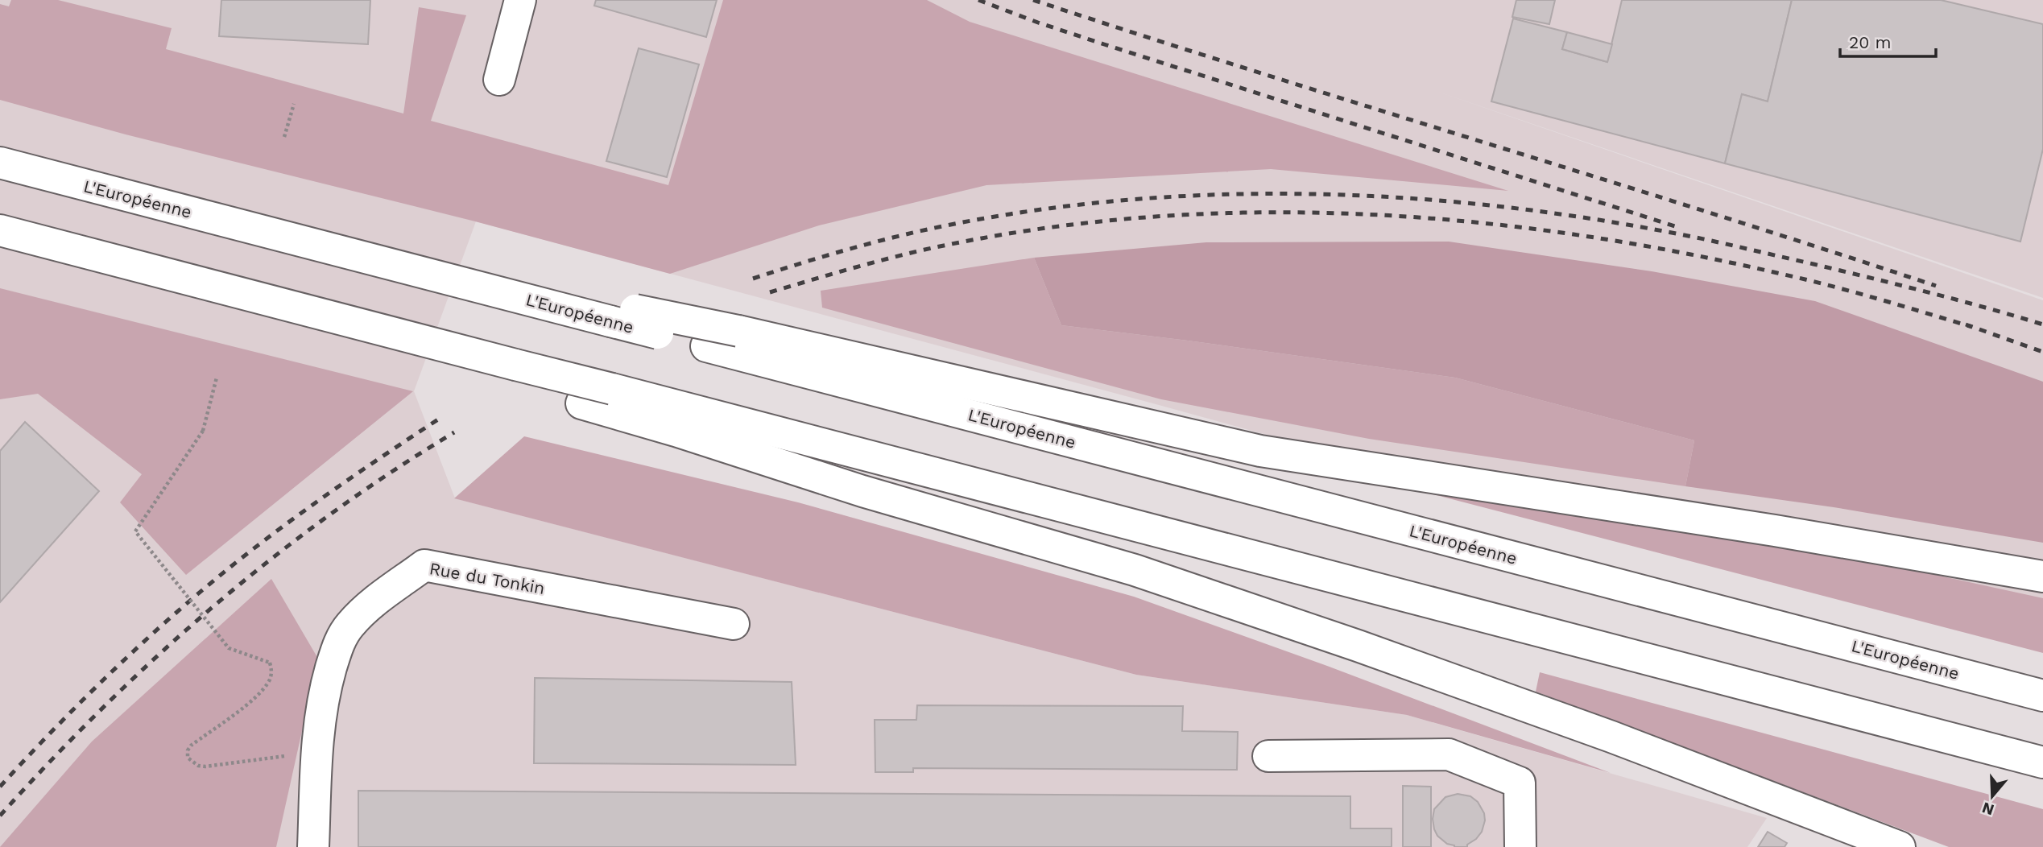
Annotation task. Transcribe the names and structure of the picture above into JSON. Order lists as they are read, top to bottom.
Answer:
{
  "streets": {
    "main road": ["L'Européenne", "Rue du Tonkin"]
  },
  "scale_bar": "20 m",
  "north": "bottom"
}
